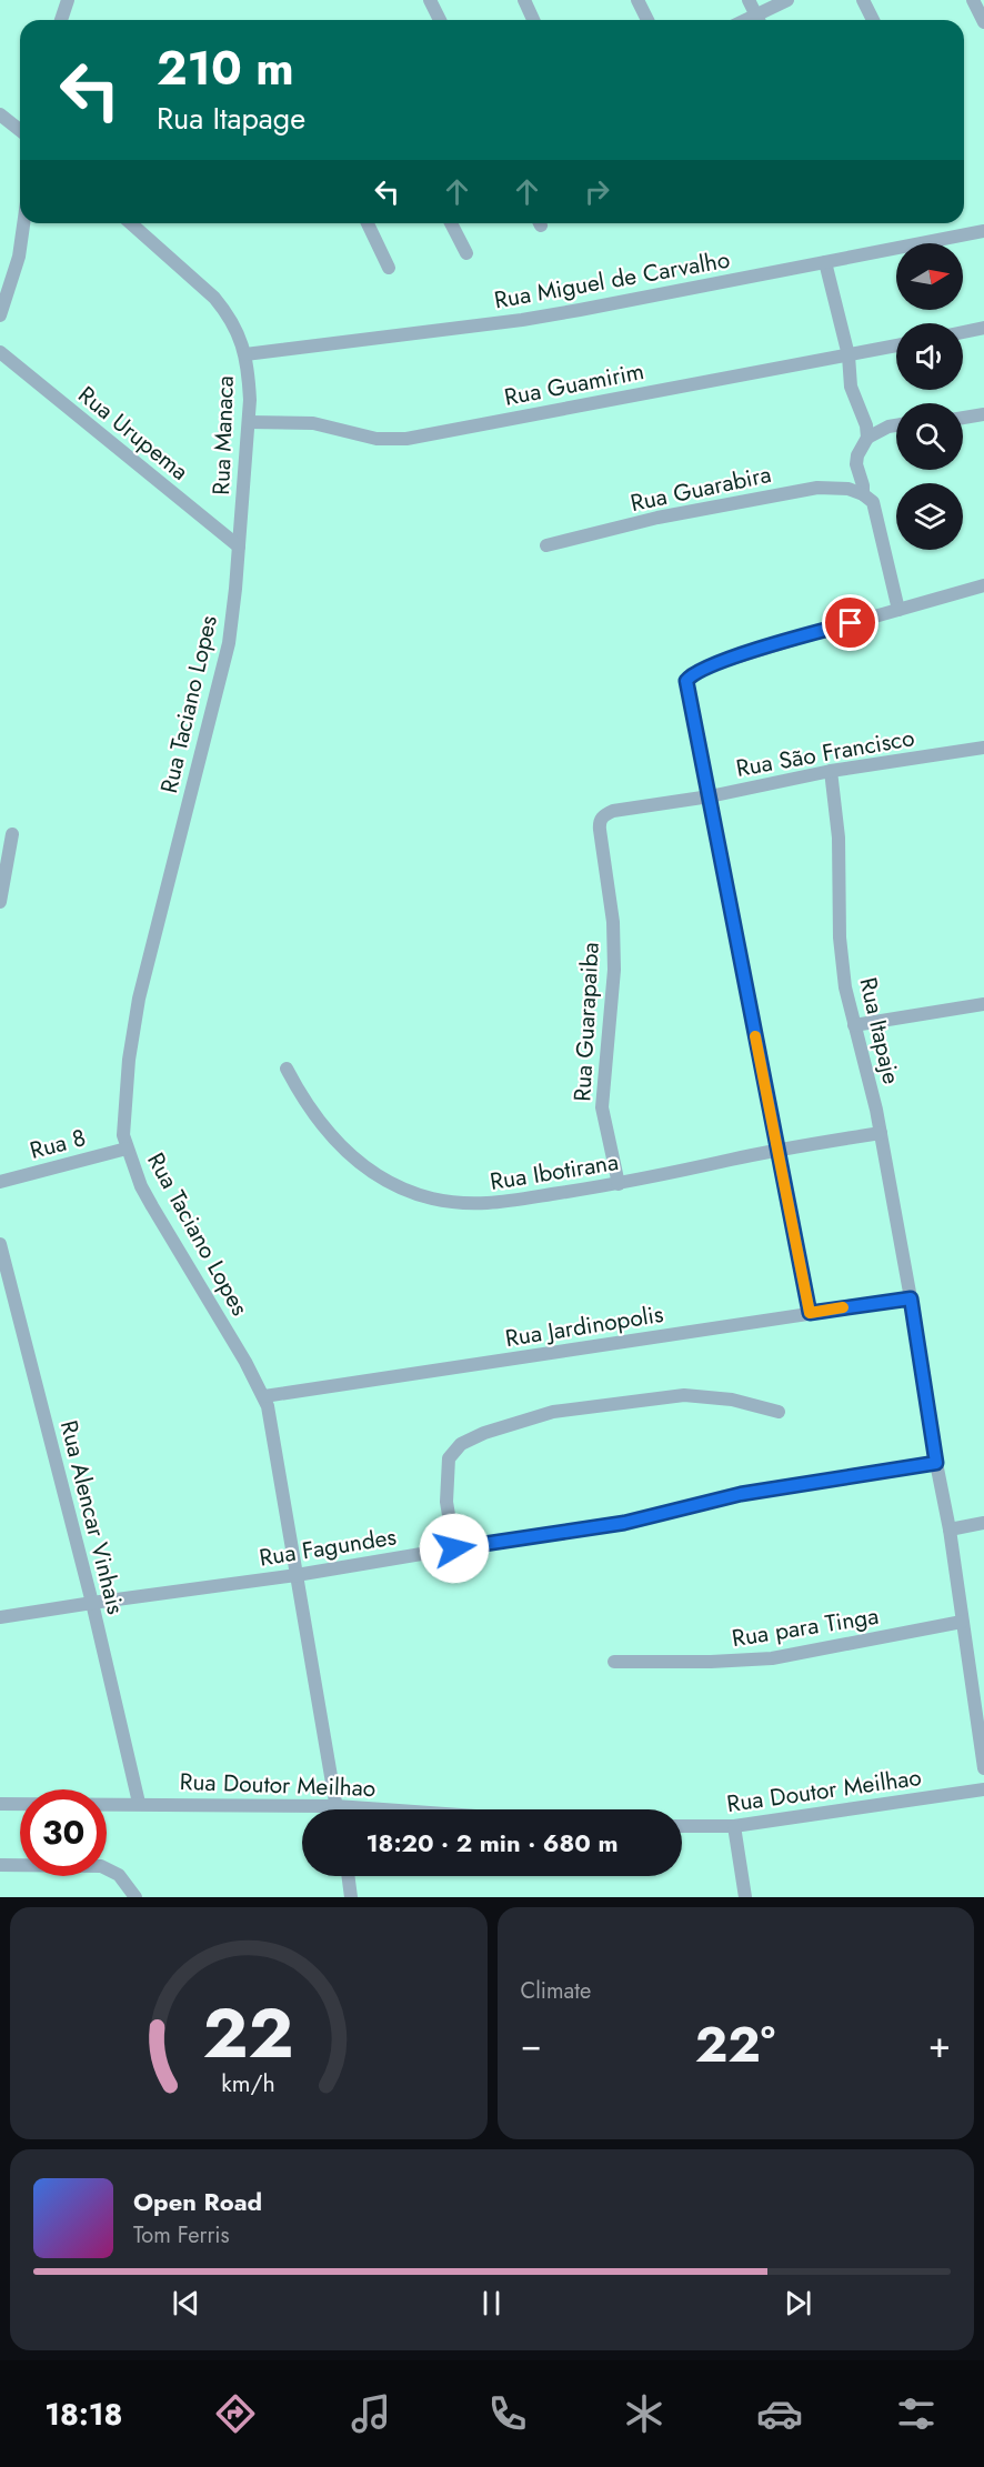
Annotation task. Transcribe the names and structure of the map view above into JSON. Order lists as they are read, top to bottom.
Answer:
{
  "streets": {
    "street": [
      "Rua Miguel de Carvalho",
      "Rua Guamirim",
      "Rua Urupema",
      "Rua Manaca",
      "Rua Guarabira",
      "Rua Taciano Lopes",
      "Rua São Francisco",
      "Rua Guarapaiba",
      "Rua Itapaje",
      "Rua 8",
      "Rua Ibotirana",
      "Rua Jardinopolis",
      "Rua Alencar Vinhais",
      "Rua Fagundes",
      "Rua para Tinga",
      "Rua Doutor Meilhao"
    ]
  },
  "crossings": [
    ["Rua Miguel de Carvalho", "Rua Manaca"],
    ["Rua Guamirim", "Rua Manaca"],
    ["Rua Urupema", "Rua Manaca"],
    ["Rua Urupema", "Rua Taciano Lopes"],
    ["Rua Manaca", "Rua Taciano Lopes"],
    ["Rua Taciano Lopes", "Rua 8"],
    ["Rua Taciano Lopes", "Rua Jardinopolis"],
    ["Rua Taciano Lopes", "Rua Fagundes"],
    ["Rua Taciano Lopes", "Rua Doutor Meilhao"],
    ["Rua São Francisco", "Rua Guarapaiba"],
    ["Rua São Francisco", "Rua Itapaje"],
    ["Rua Guarapaiba", "Rua Ibotirana"],
    ["Rua Itapaje", "Rua Ibotirana"],
    ["Rua Itapaje", "Rua Jardinopolis"],
    ["Rua Itapaje", "Rua Fagundes"],
    ["Rua Itapaje", "Rua para Tinga"],
    ["Rua Alencar Vinhais", "Rua Fagundes"],
    ["Rua Alencar Vinhais", "Rua Doutor Meilhao"]
  ],
  "north": "right",
  "page": {
    "turn": ["210 m", "Rua Itapage"],
    "limit": "30",
    "trip": "18:20 · 2 min · 680 m",
    "tile": "Climate",
    "heat": ["−", "22°", "+"],
    "song": ["Open Road", "Tom Ferris"],
    "tabs": "18:18",
    "gauge": ["22", "km/h"]
  }
}
